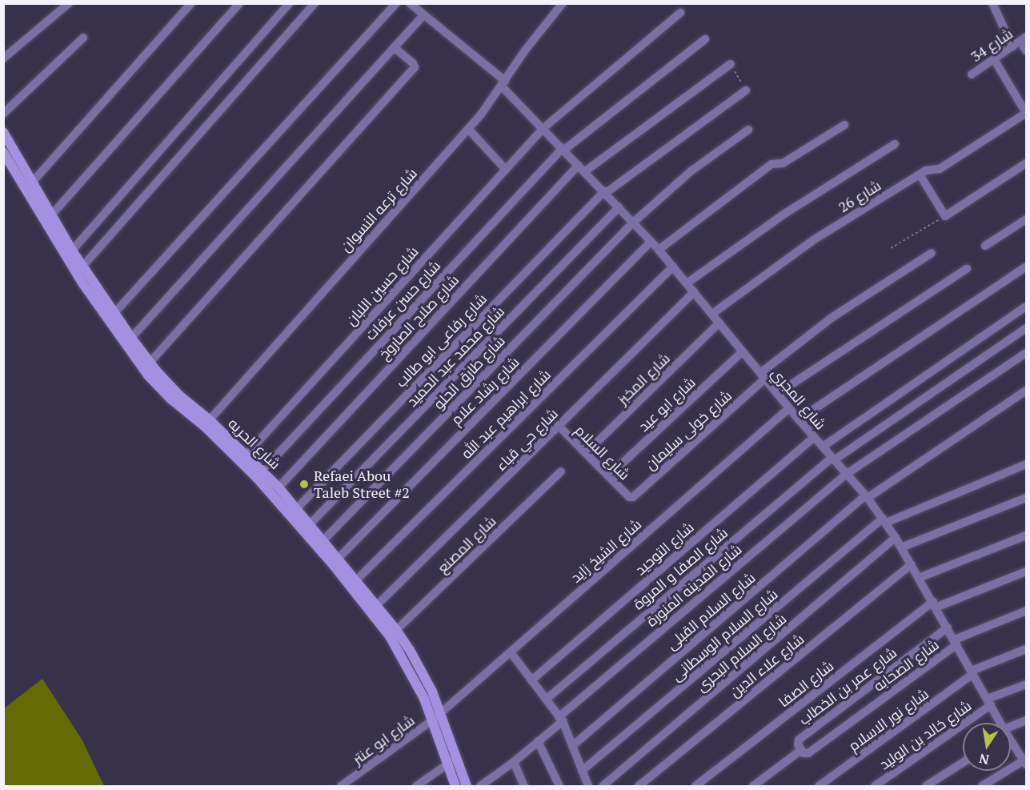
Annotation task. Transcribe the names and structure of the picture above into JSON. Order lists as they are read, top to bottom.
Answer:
{
  "streets": {
    "main road": ["شارع الحريه"],
    "street": [
      "شارع 34",
      "شارع 26",
      "شارع ترعه النسوان",
      "شارع حسين اللبان",
      "شارع حسن عرفات",
      "شارع صلاح الصاروخ",
      "شارع رفاعى ابو طالب",
      "شارع محمد عبد الحميد",
      "شارع طارق الحلو",
      "شارع المخبز",
      "شارع رشاد علام",
      "شارع المجري",
      "شارع ابو عيد",
      "شارع ابراهيم عبد الله",
      "شارع خولى سليمان",
      "شارع حي قباء",
      "شارع السلام",
      "شارع المصنع",
      "شارع التوحيد",
      "شارع الشيخ زايد",
      "شارع الصفا و المروة",
      "شارع المدينه المنورة",
      "شارع السلام القبلى",
      "شارع السلام الوسطانى",
      "شارع السلام البحرى",
      "شارع علاء الدين",
      "شارع الصحابه",
      "شارع الصفا",
      "شارع عمر بن الخطاب",
      "شارع نور الاسلام",
      "شارع خالد بن الوليد",
      "شارع ابو عنتر"
    ]
  },
  "crossings": [
    ["شارع 26", "شارع المجري"],
    ["شارع ترعه النسوان", "شارع المجري"],
    ["شارع ترعه النسوان", "شارع الحريه"],
    ["شارع حسين اللبان", "شارع المجري"],
    ["شارع حسين اللبان", "شارع الحريه"],
    ["شارع حسن عرفات", "شارع المجري"],
    ["شارع حسن عرفات", "شارع الحريه"],
    ["شارع صلاح الصاروخ", "شارع المجري"],
    ["شارع صلاح الصاروخ", "شارع الحريه"],
    ["شارع رفاعى ابو طالب", "شارع المجري"],
    ["شارع رفاعى ابو طالب", "شارع الحريه"],
    ["شارع محمد عبد الحميد", "شارع المجري"],
    ["شارع محمد عبد الحميد", "شارع الحريه"],
    ["شارع طارق الحلو", "شارع المجري"],
    ["شارع طارق الحلو", "شارع الحريه"],
    ["شارع المخبز", "شارع المجري"],
    ["شارع المخبز", "شارع السلام"],
    ["شارع رشاد علام", "شارع المجري"],
    ["شارع رشاد علام", "شارع الحريه"],
    ["شارع المجري", "شارع ابو عيد"],
    ["شارع المجري", "شارع ابراهيم عبد الله"],
    ["شارع المجري", "شارع خولى سليمان"],
    ["شارع المجري", "شارع حي قباء"],
    ["شارع المجري", "شارع التوحيد"],
    ["شارع المجري", "شارع الشيخ زايد"],
    ["شارع المجري", "شارع الصفا و المروة"],
    ["شارع المجري", "شارع المدينه المنورة"],
    ["شارع المجري", "شارع السلام القبلى"],
    ["شارع المجري", "شارع السلام الوسطانى"],
    ["شارع المجري", "شارع السلام البحرى"],
    ["شارع المجري", "شارع علاء الدين"],
    ["شارع المجري", "شارع الصحابه"],
    ["شارع المجري", "شارع الصفا"],
    ["شارع المجري", "شارع عمر بن الخطاب"],
    ["شارع المجري", "شارع نور الاسلام"],
    ["شارع المجري", "شارع خالد بن الوليد"],
    ["شارع ابو عيد", "شارع السلام"],
    ["شارع ابراهيم عبد الله", "شارع الحريه"],
    ["شارع خولى سليمان", "شارع السلام"],
    ["شارع حي قباء", "شارع الحريه"],
    ["شارع حي قباء", "شارع السلام"],
    ["شارع الحريه", "شارع المصنع"],
    ["شارع الحريه", "شارع الشيخ زايد"],
    ["شارع الحريه", "شارع ابو عنتر"],
    ["شارع الشيخ زايد", "شارع ابو عنتر"],
    ["شارع الصحابه", "شارع عمر بن الخطاب"]
  ],
  "places": ["Refaei Abou Taleb Street #2"],
  "north": "bottom"
}
